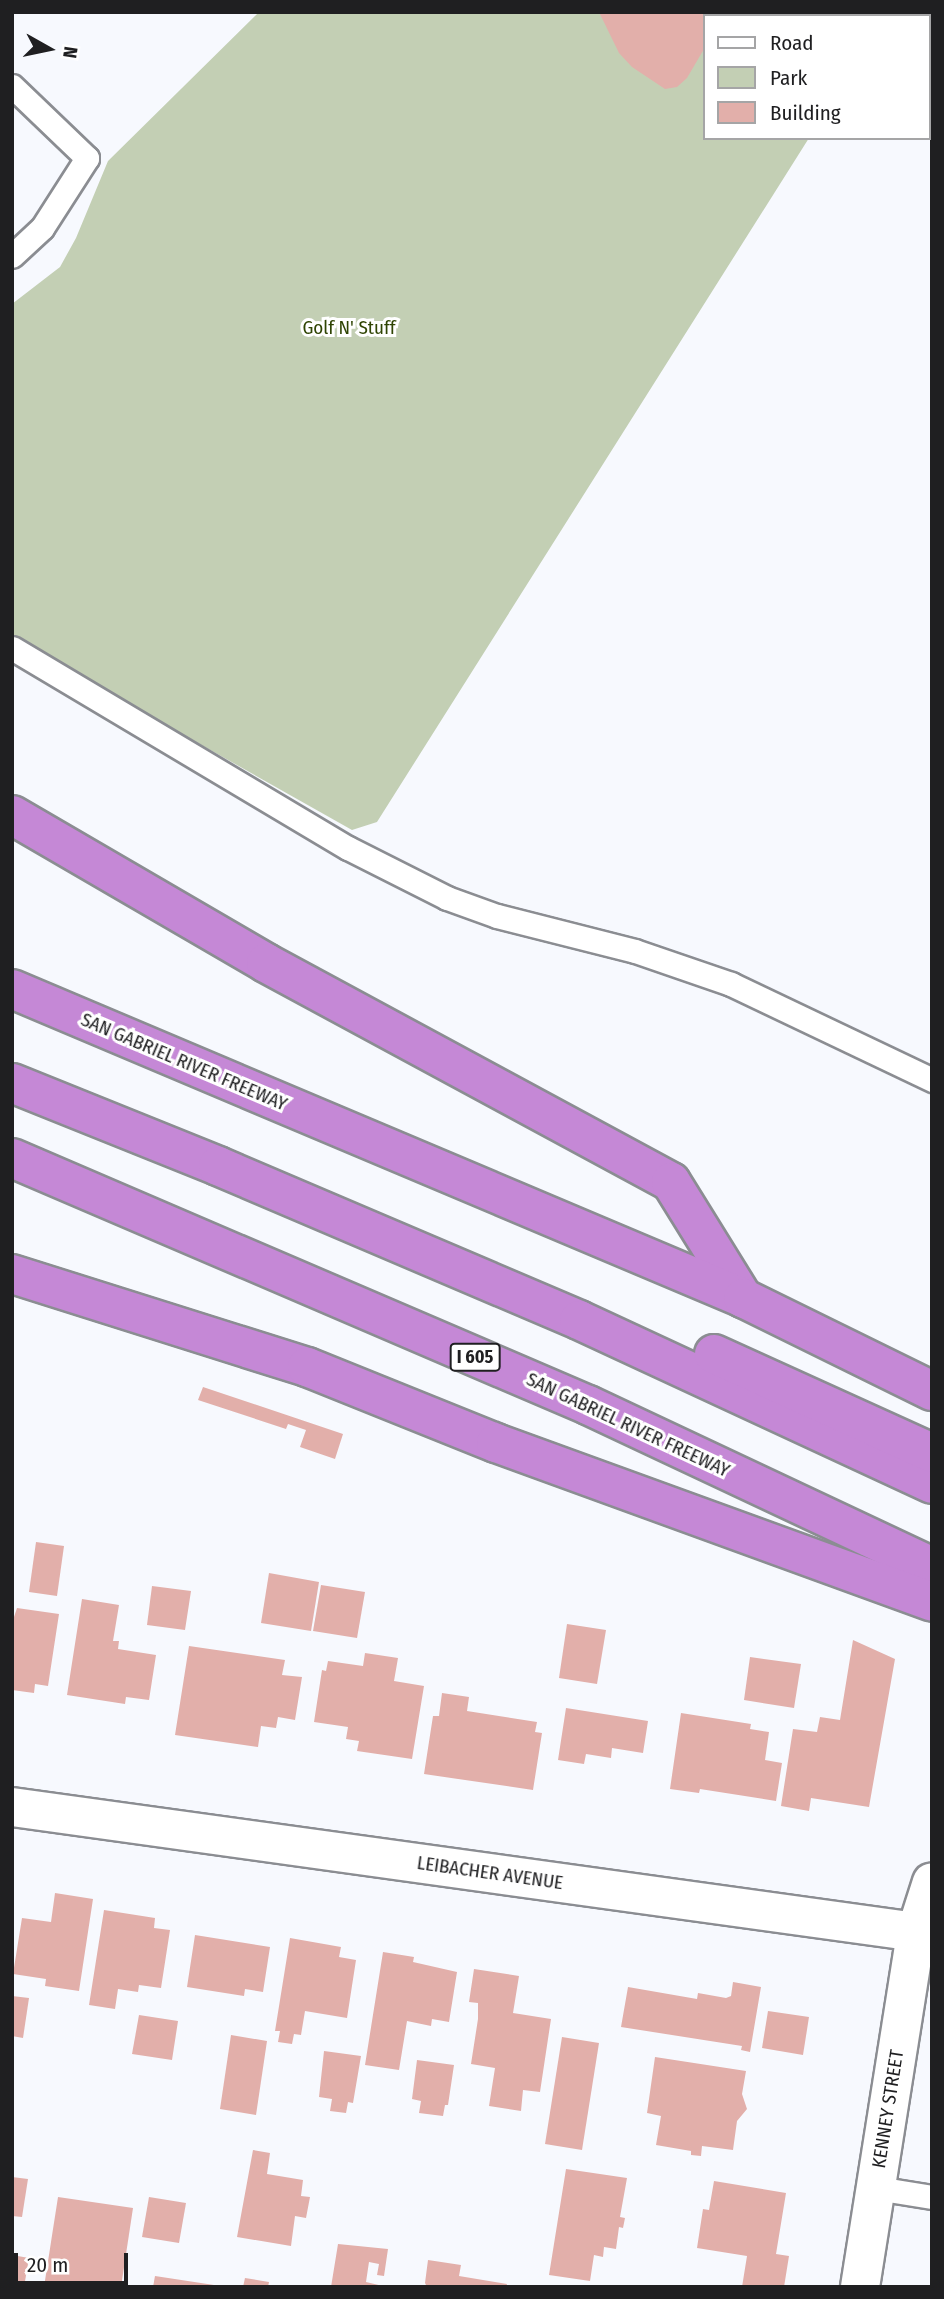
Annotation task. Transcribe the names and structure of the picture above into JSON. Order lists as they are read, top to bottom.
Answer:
{
  "streets": {
    "highway": ["SAN GABRIEL RIVER FREEWAY", "I 605"],
    "street": ["LEIBACHER AVENUE", "KENNEY STREET"]
  },
  "crossings": [
    ["LEIBACHER AVENUE", "KENNEY STREET"]
  ],
  "parks": ["Golf N' Stuff"],
  "legend": ["Road", "Park", "Building"],
  "scale_bar": "20 m",
  "north": "right"
}
